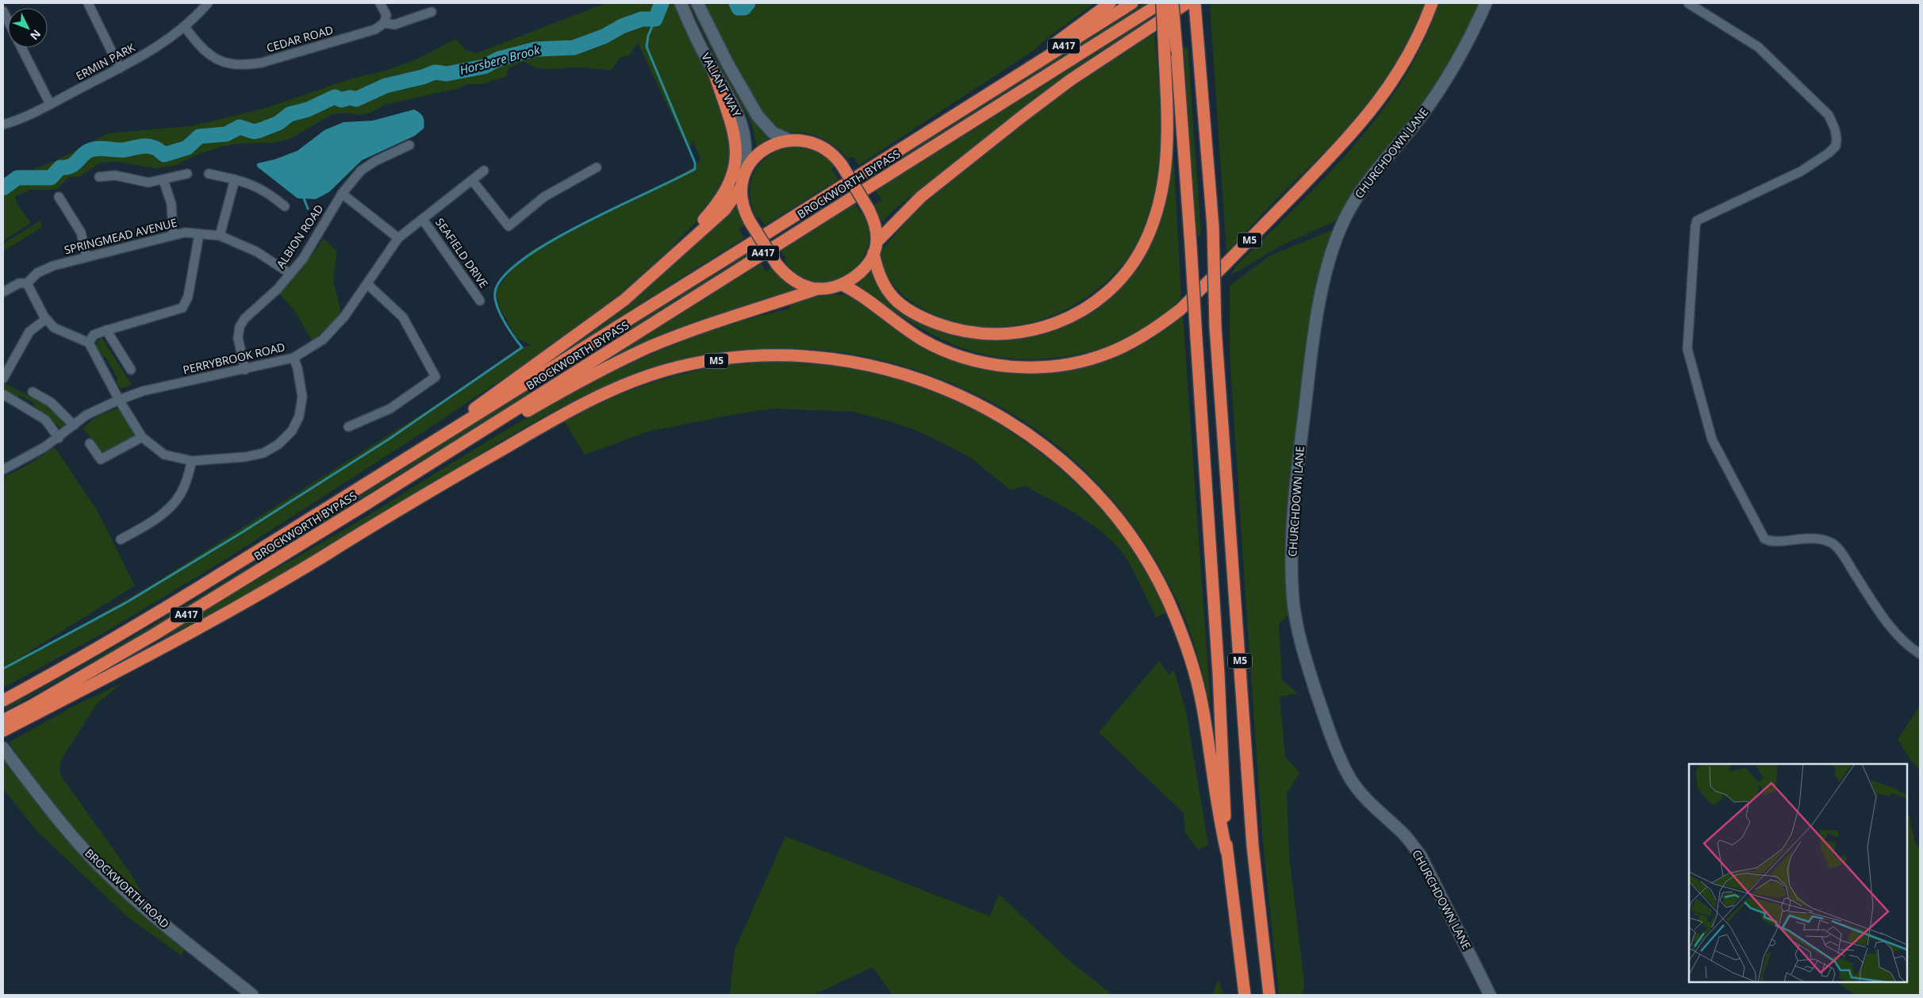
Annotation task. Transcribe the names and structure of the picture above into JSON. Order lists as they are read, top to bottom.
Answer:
{
  "streets": {
    "highway": ["A417", "BROCKWORTH BYPASS", "M5"],
    "street": [
      "CEDAR ROAD",
      "ERMIN PARK",
      "VALIANT WAY",
      "CHURCHDOWN LANE",
      "SPRINGMEAD AVENUE",
      "ALBION ROAD",
      "SEAFIELD DRIVE",
      "PERRYBROOK ROAD",
      "BROCKWORTH ROAD"
    ]
  },
  "crossings": [
    ["CEDAR ROAD", "ERMIN PARK"],
    ["VALIANT WAY", "M5"],
    ["SPRINGMEAD AVENUE", "ALBION ROAD"],
    ["ALBION ROAD", "PERRYBROOK ROAD"],
    ["SEAFIELD DRIVE", "PERRYBROOK ROAD"]
  ],
  "water": ["Horsbere Brook"],
  "north": "bottom right"
}
